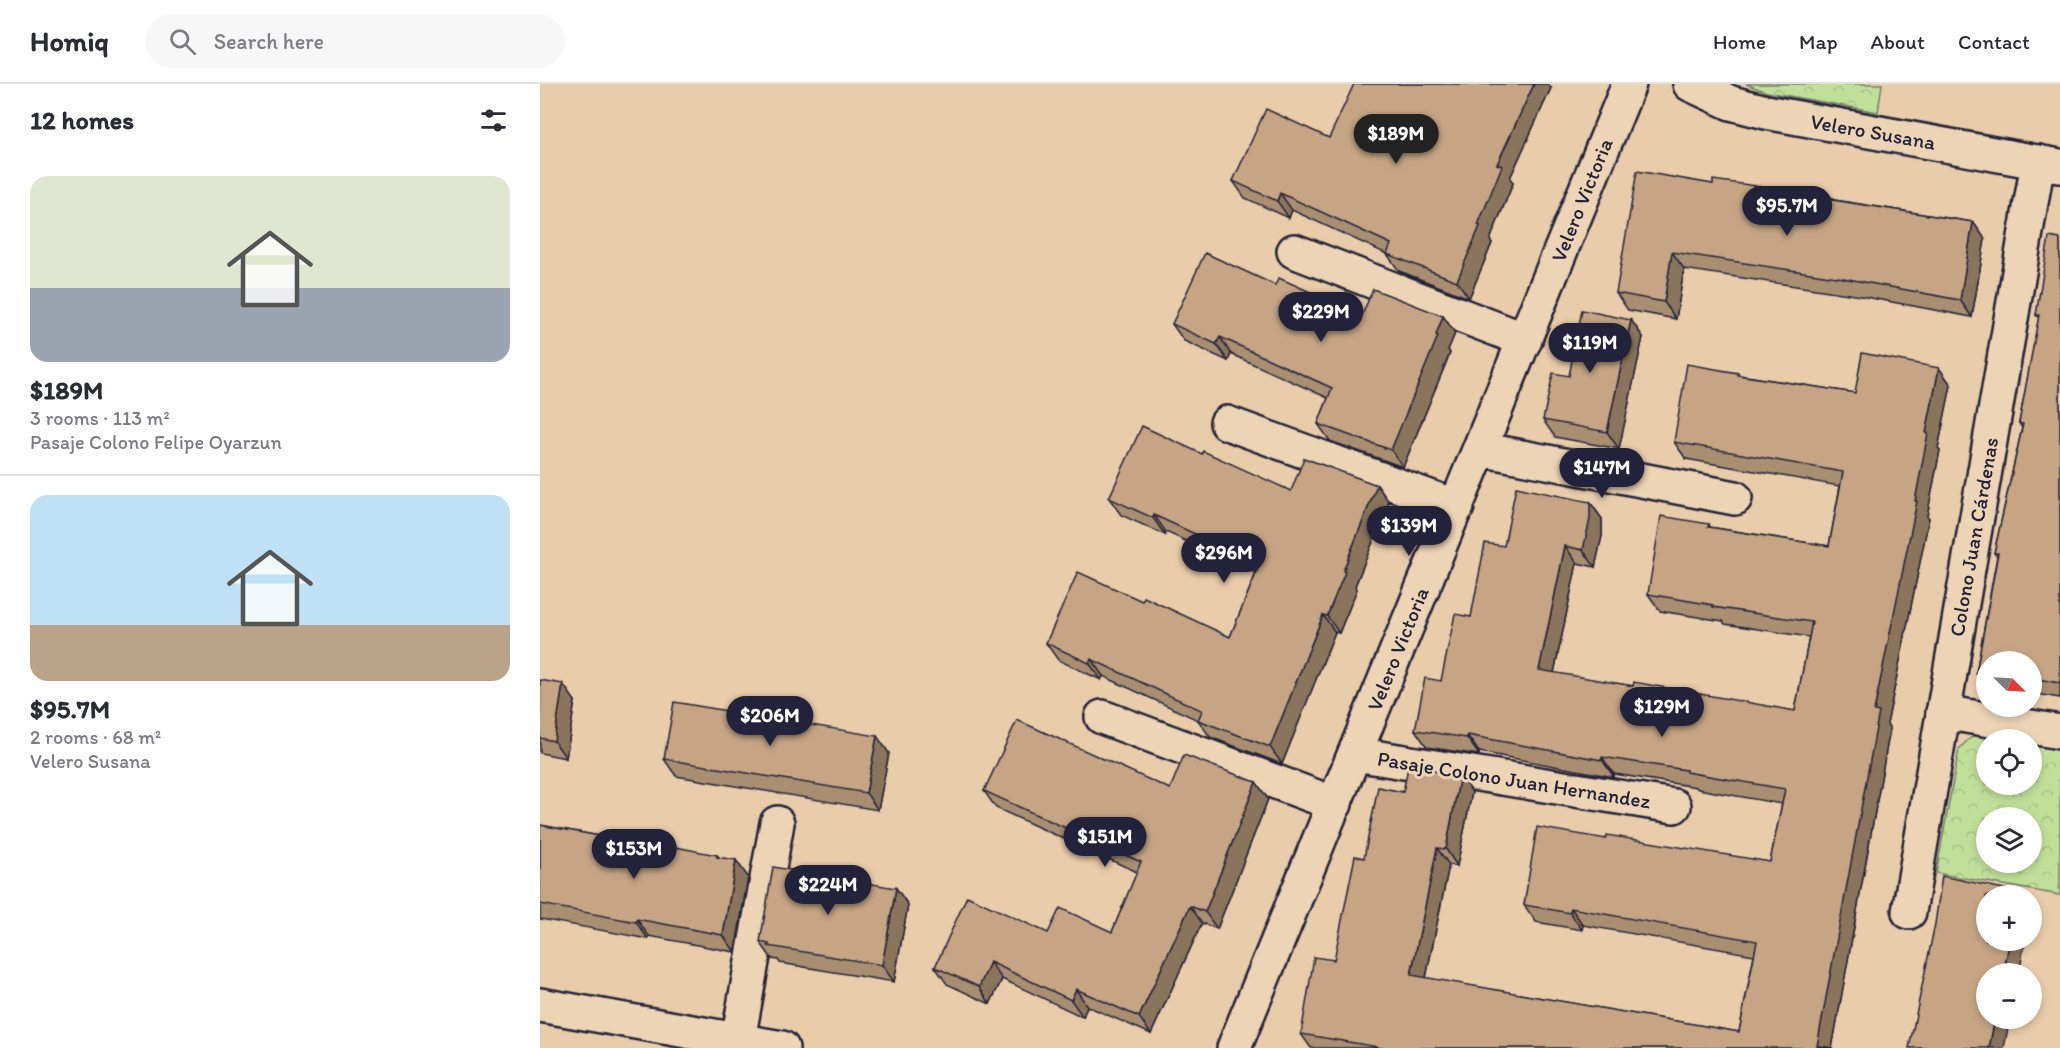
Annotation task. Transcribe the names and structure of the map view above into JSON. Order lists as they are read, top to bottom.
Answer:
{
  "streets": {
    "street": [
      "Velero Susana",
      "Velero Victoria",
      "Colono Juan Cárdenas",
      "Pasaje Colono Juan Hernandez"
    ]
  },
  "crossings": [
    ["Velero Susana", "Colono Juan Cárdenas"],
    ["Velero Victoria", "Pasaje Colono Juan Hernandez"]
  ],
  "north": "bottom right",
  "page": {
    "header": "Homiq",
    "search": "Search here",
    "nav": [
      "Home",
      "Map",
      "About",
      "Contact"
    ],
    "heading": "12 homes",
    "price": [
      "$189M",
      "$95.7M",
      "$229M",
      "$119M",
      "$147M",
      "$139M",
      "$296M",
      "$129M",
      "$206M",
      "$151M",
      "$153M",
      "$224M"
    ],
    "list": [
      {
        "name": "$189M",
        "note": "3 rooms · 113 m² · Pasaje Colono Felipe Oyarzun"
      },
      {
        "name": "$95.7M",
        "note": "2 rooms · 68 m² · Velero Susana"
      }
    ],
    "map_buttons": ["+", "−"]
  }
}
